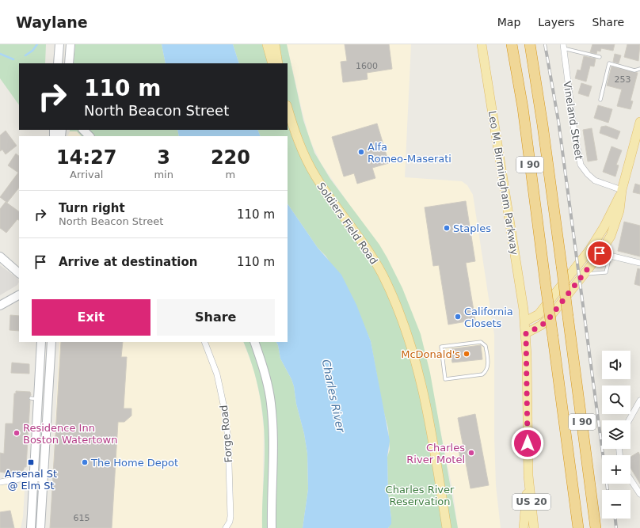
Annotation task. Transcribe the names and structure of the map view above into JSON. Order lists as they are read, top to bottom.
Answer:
{
  "streets": {
    "highway": ["I 90"],
    "main road": ["Leo M. Birmingham Parkway", "Soldiers Field Road", "US 20"],
    "street": ["Vineland Street", "Forge Road"]
  },
  "crossings": [
    ["Leo M. Birmingham Parkway", "US 20"]
  ],
  "water": ["Charles River"],
  "parks": ["Charles River Reservation"],
  "places": {
    "other": [
      "Alfa Romeo-Maserati",
      "Staples",
      "California Closets",
      "McDonald's",
      "Residence Inn Boston Watertown",
      "Charles River Motel",
      "The Home Depot"
    ],
    "transit": ["Arsenal St @ Elm St"]
  },
  "house_numbers": ["1600", "253", "615"],
  "page": {
    "header": "Waylane",
    "nav": ["Map", "Layers", "Share"],
    "turn": ["110 m", "North Beacon Street"],
    "eta": [
      "14:27",
      "Arrival",
      "3",
      "min",
      "220",
      "m"
    ],
    "list": [
      {
        "name": "Turn right",
        "note": "North Beacon Street",
        "value": "110 m"
      },
      {
        "name": "Arrive at destination",
        "value": "110 m"
      }
    ],
    "buttons": ["Exit", "Share"],
    "map_buttons": ["+", "−"]
  }
}
